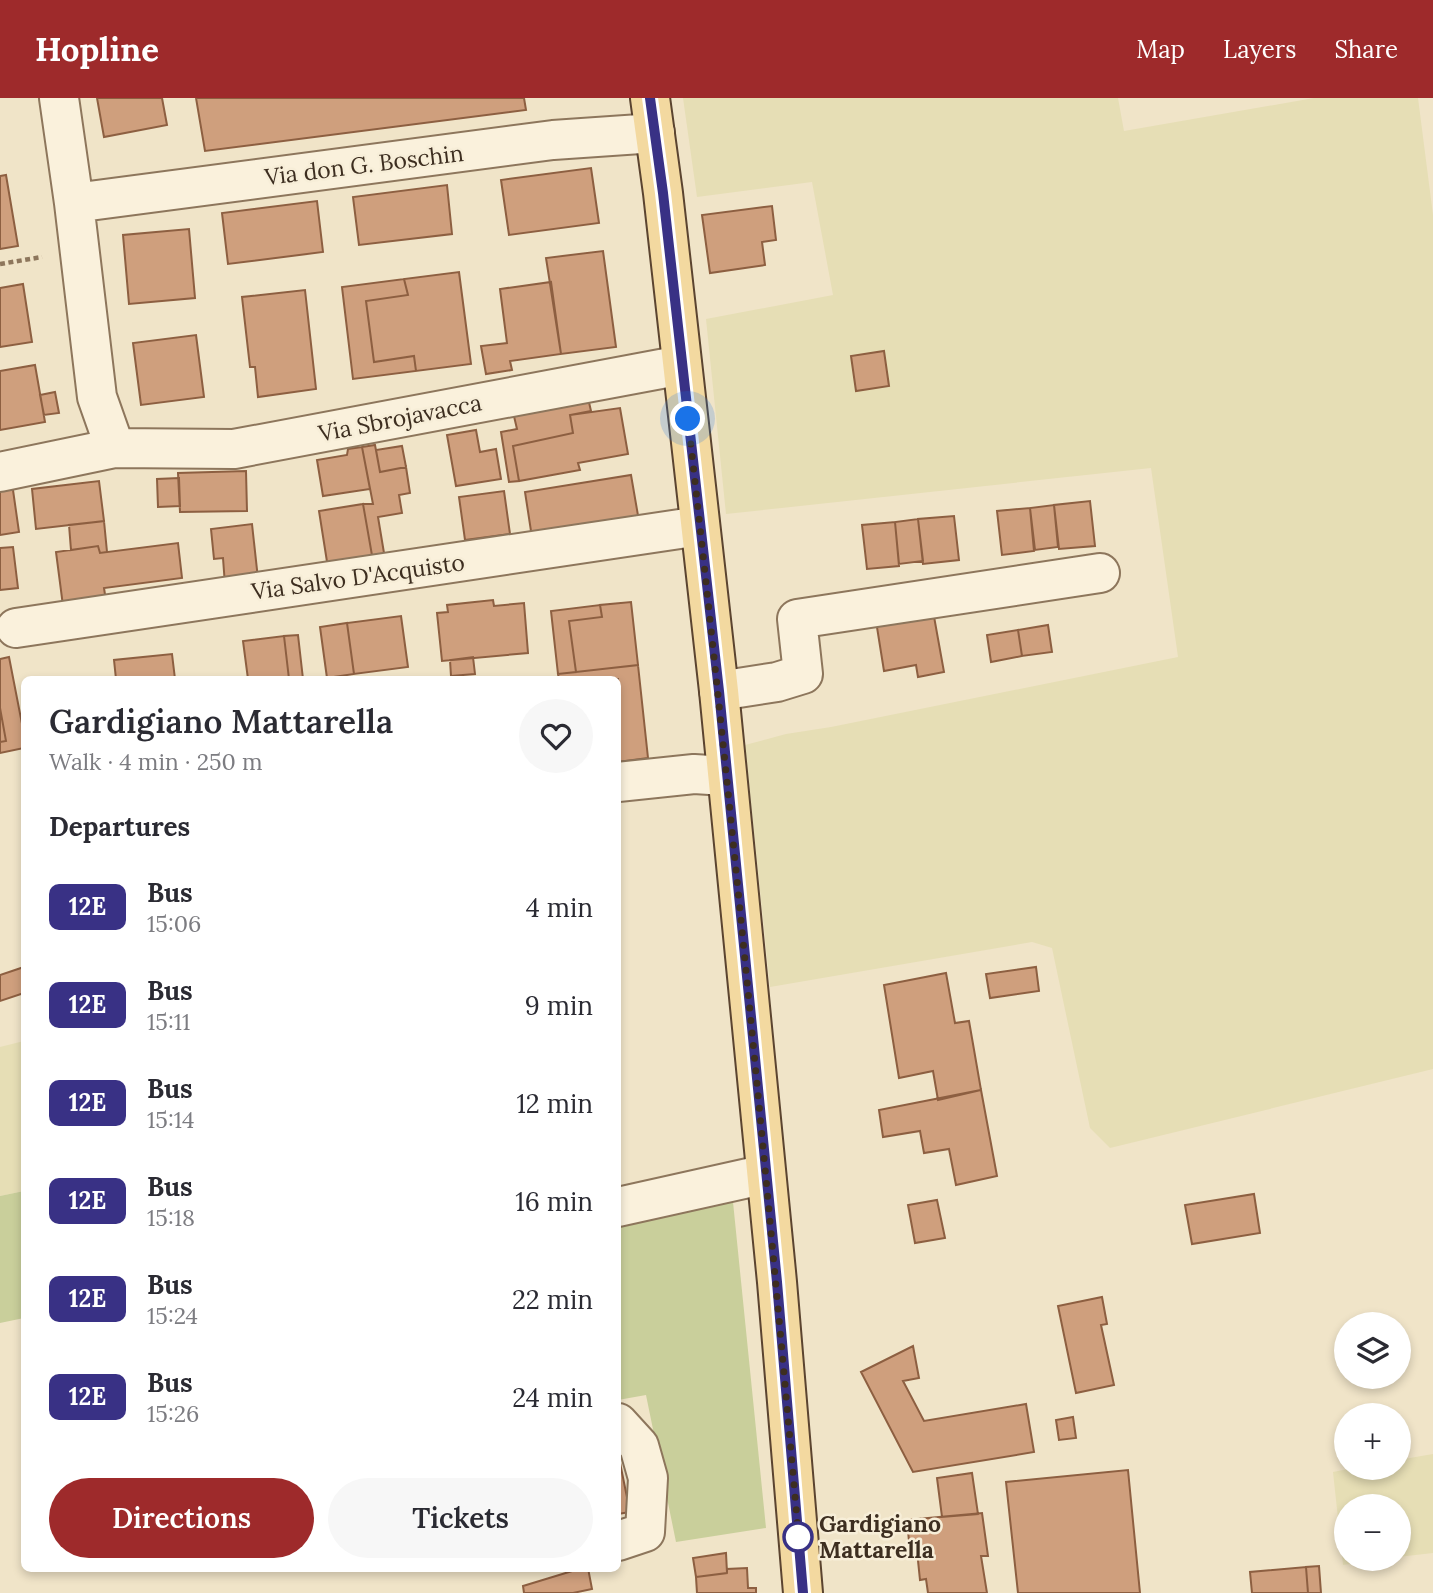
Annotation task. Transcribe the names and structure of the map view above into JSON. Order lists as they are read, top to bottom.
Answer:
{
  "streets": {
    "street": ["Via don G. Boschin", "Via Sbrojavacca", "Via Salvo D'Acquisto"]
  },
  "places": ["Gardigiano Mattarella"],
  "lines": ["bus line 12E"],
  "page": {
    "header": "Hopline",
    "nav": ["Map", "Layers", "Share"],
    "heading": [
      ["Gardigiano Mattarella", "Walk · 4 min · 250 m"],
      "Departures"
    ],
    "list": [
      {
        "mark": "12E",
        "name": "Bus",
        "note": "15:06",
        "value": "4 min"
      },
      {
        "mark": "12E",
        "name": "Bus",
        "note": "15:11",
        "value": "9 min"
      },
      {
        "mark": "12E",
        "name": "Bus",
        "note": "15:14",
        "value": "12 min"
      },
      {
        "mark": "12E",
        "name": "Bus",
        "note": "15:18",
        "value": "16 min"
      },
      {
        "mark": "12E",
        "name": "Bus",
        "note": "15:24",
        "value": "22 min"
      },
      {
        "mark": "12E",
        "name": "Bus",
        "note": "15:26",
        "value": "24 min"
      }
    ],
    "map_buttons": ["+", "−"],
    "buttons": ["Directions", "Tickets"]
  }
}
